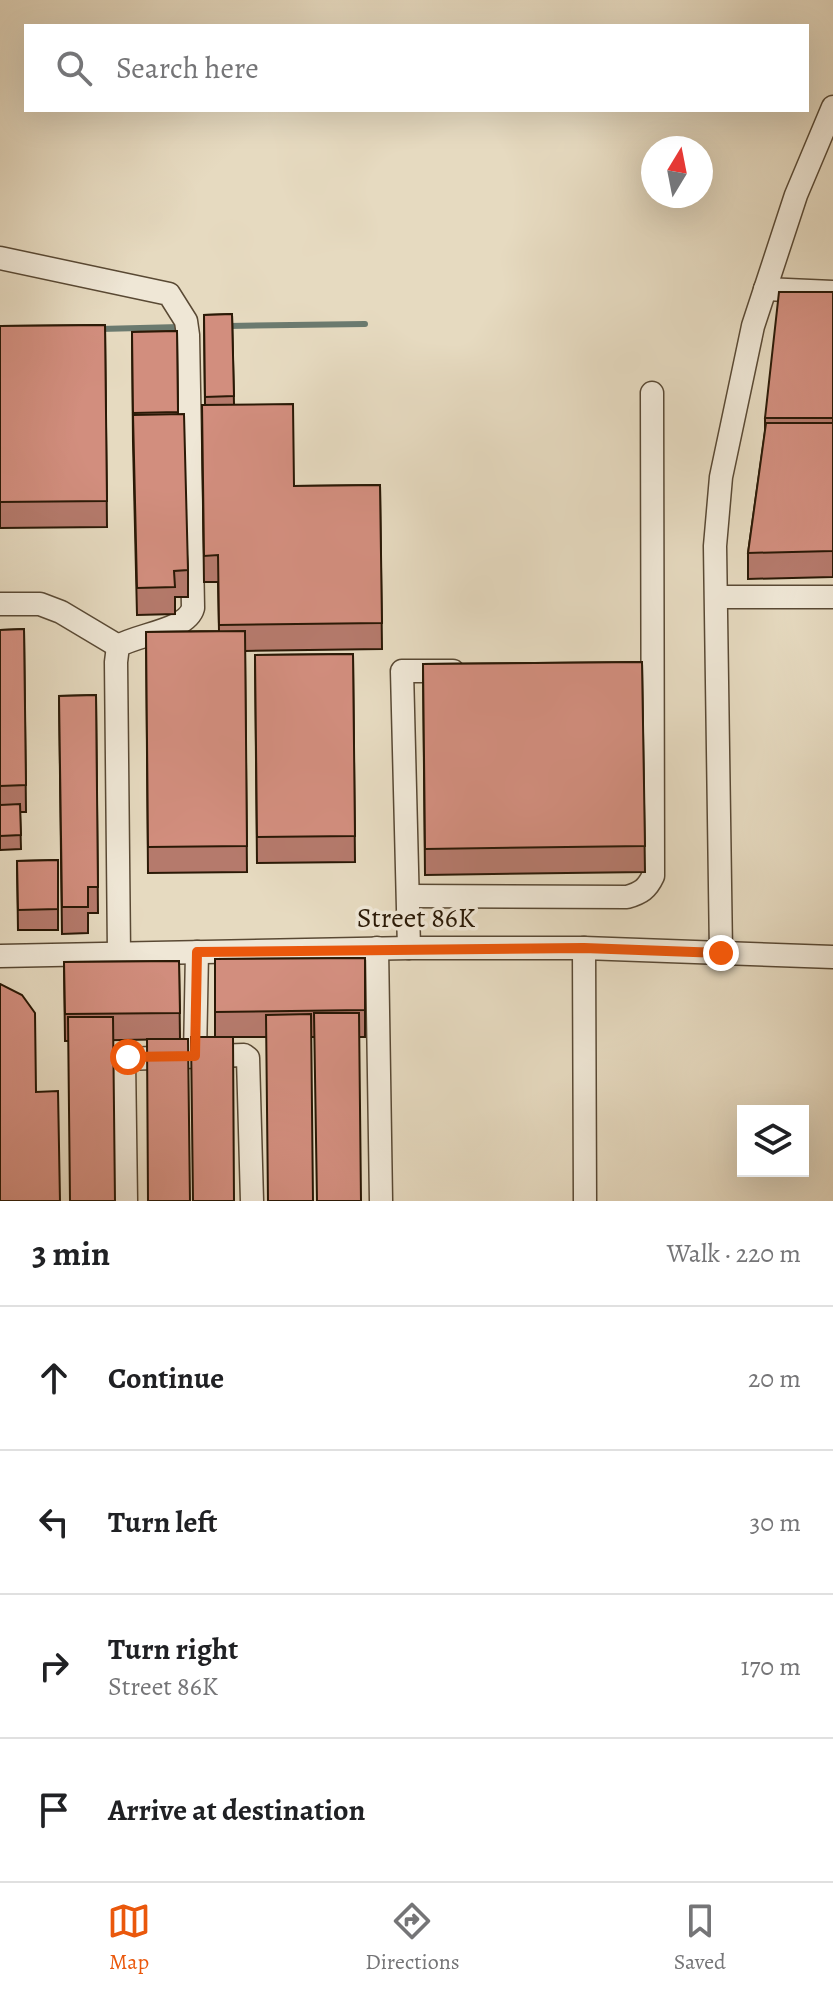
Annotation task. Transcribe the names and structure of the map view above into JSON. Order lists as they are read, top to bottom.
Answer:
{
  "streets": {
    "street": ["Street 86K"]
  },
  "north": "top",
  "page": {
    "search": "Search here",
    "heading": ["3 min", "Walk · 220 m"],
    "list": [
      ["Continue", "20 m"],
      ["Turn left", "30 m"],
      ["Turn right", "Street 86K", "170 m"],
      "Arrive at destination"
    ],
    "nav": ["Map", "Directions", "Saved"]
  }
}
